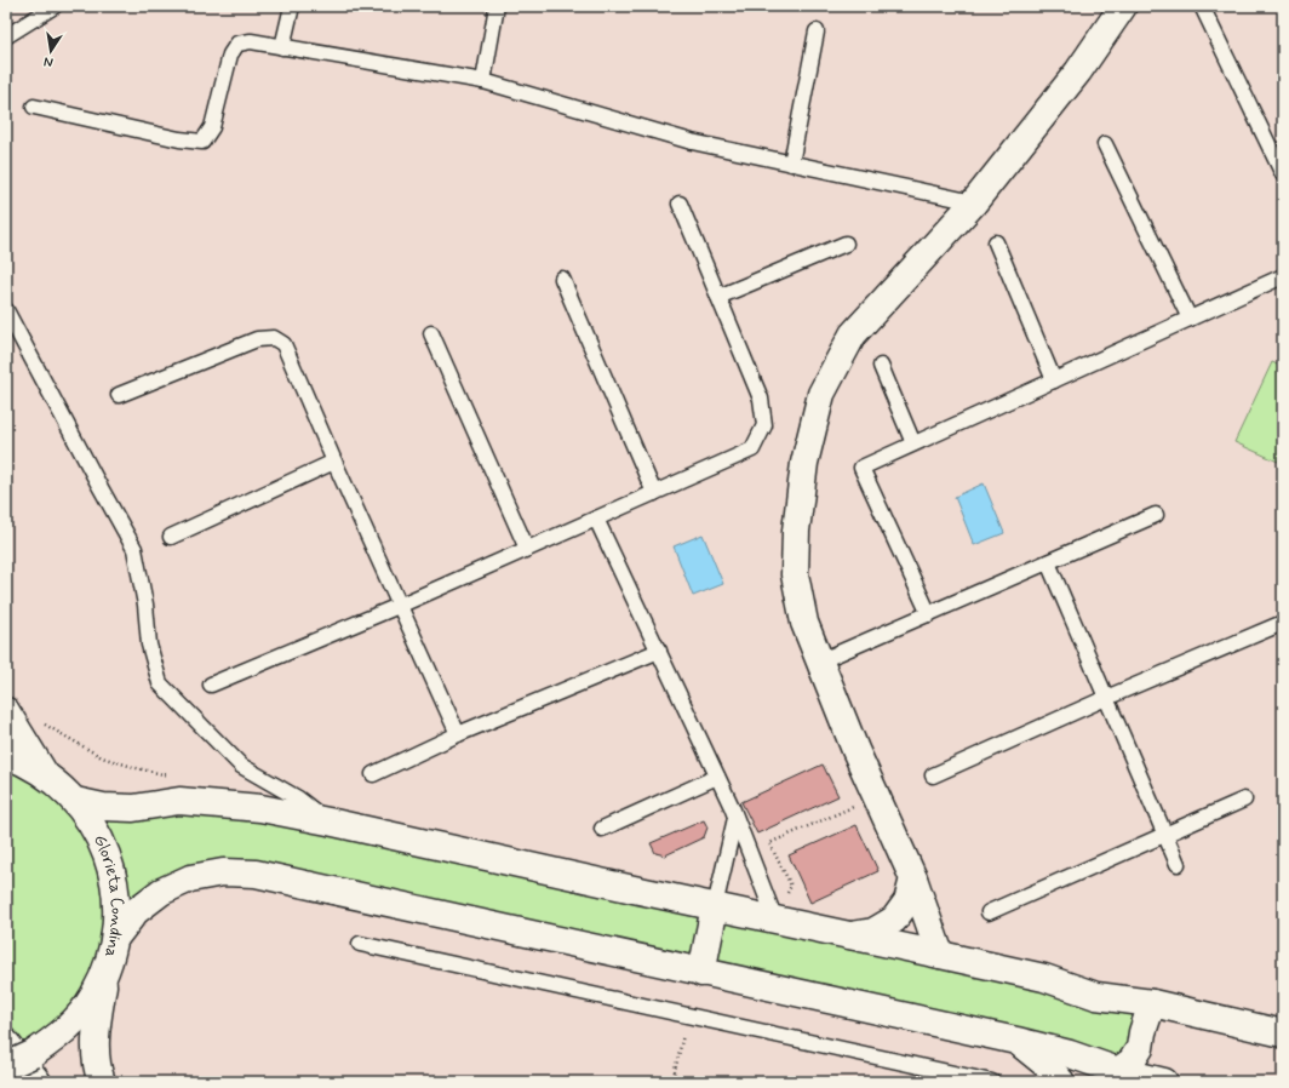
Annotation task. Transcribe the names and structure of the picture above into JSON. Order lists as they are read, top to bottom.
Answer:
{
  "streets": {
    "main road": ["Glorieta Condina"]
  },
  "north": "bottom"
}
